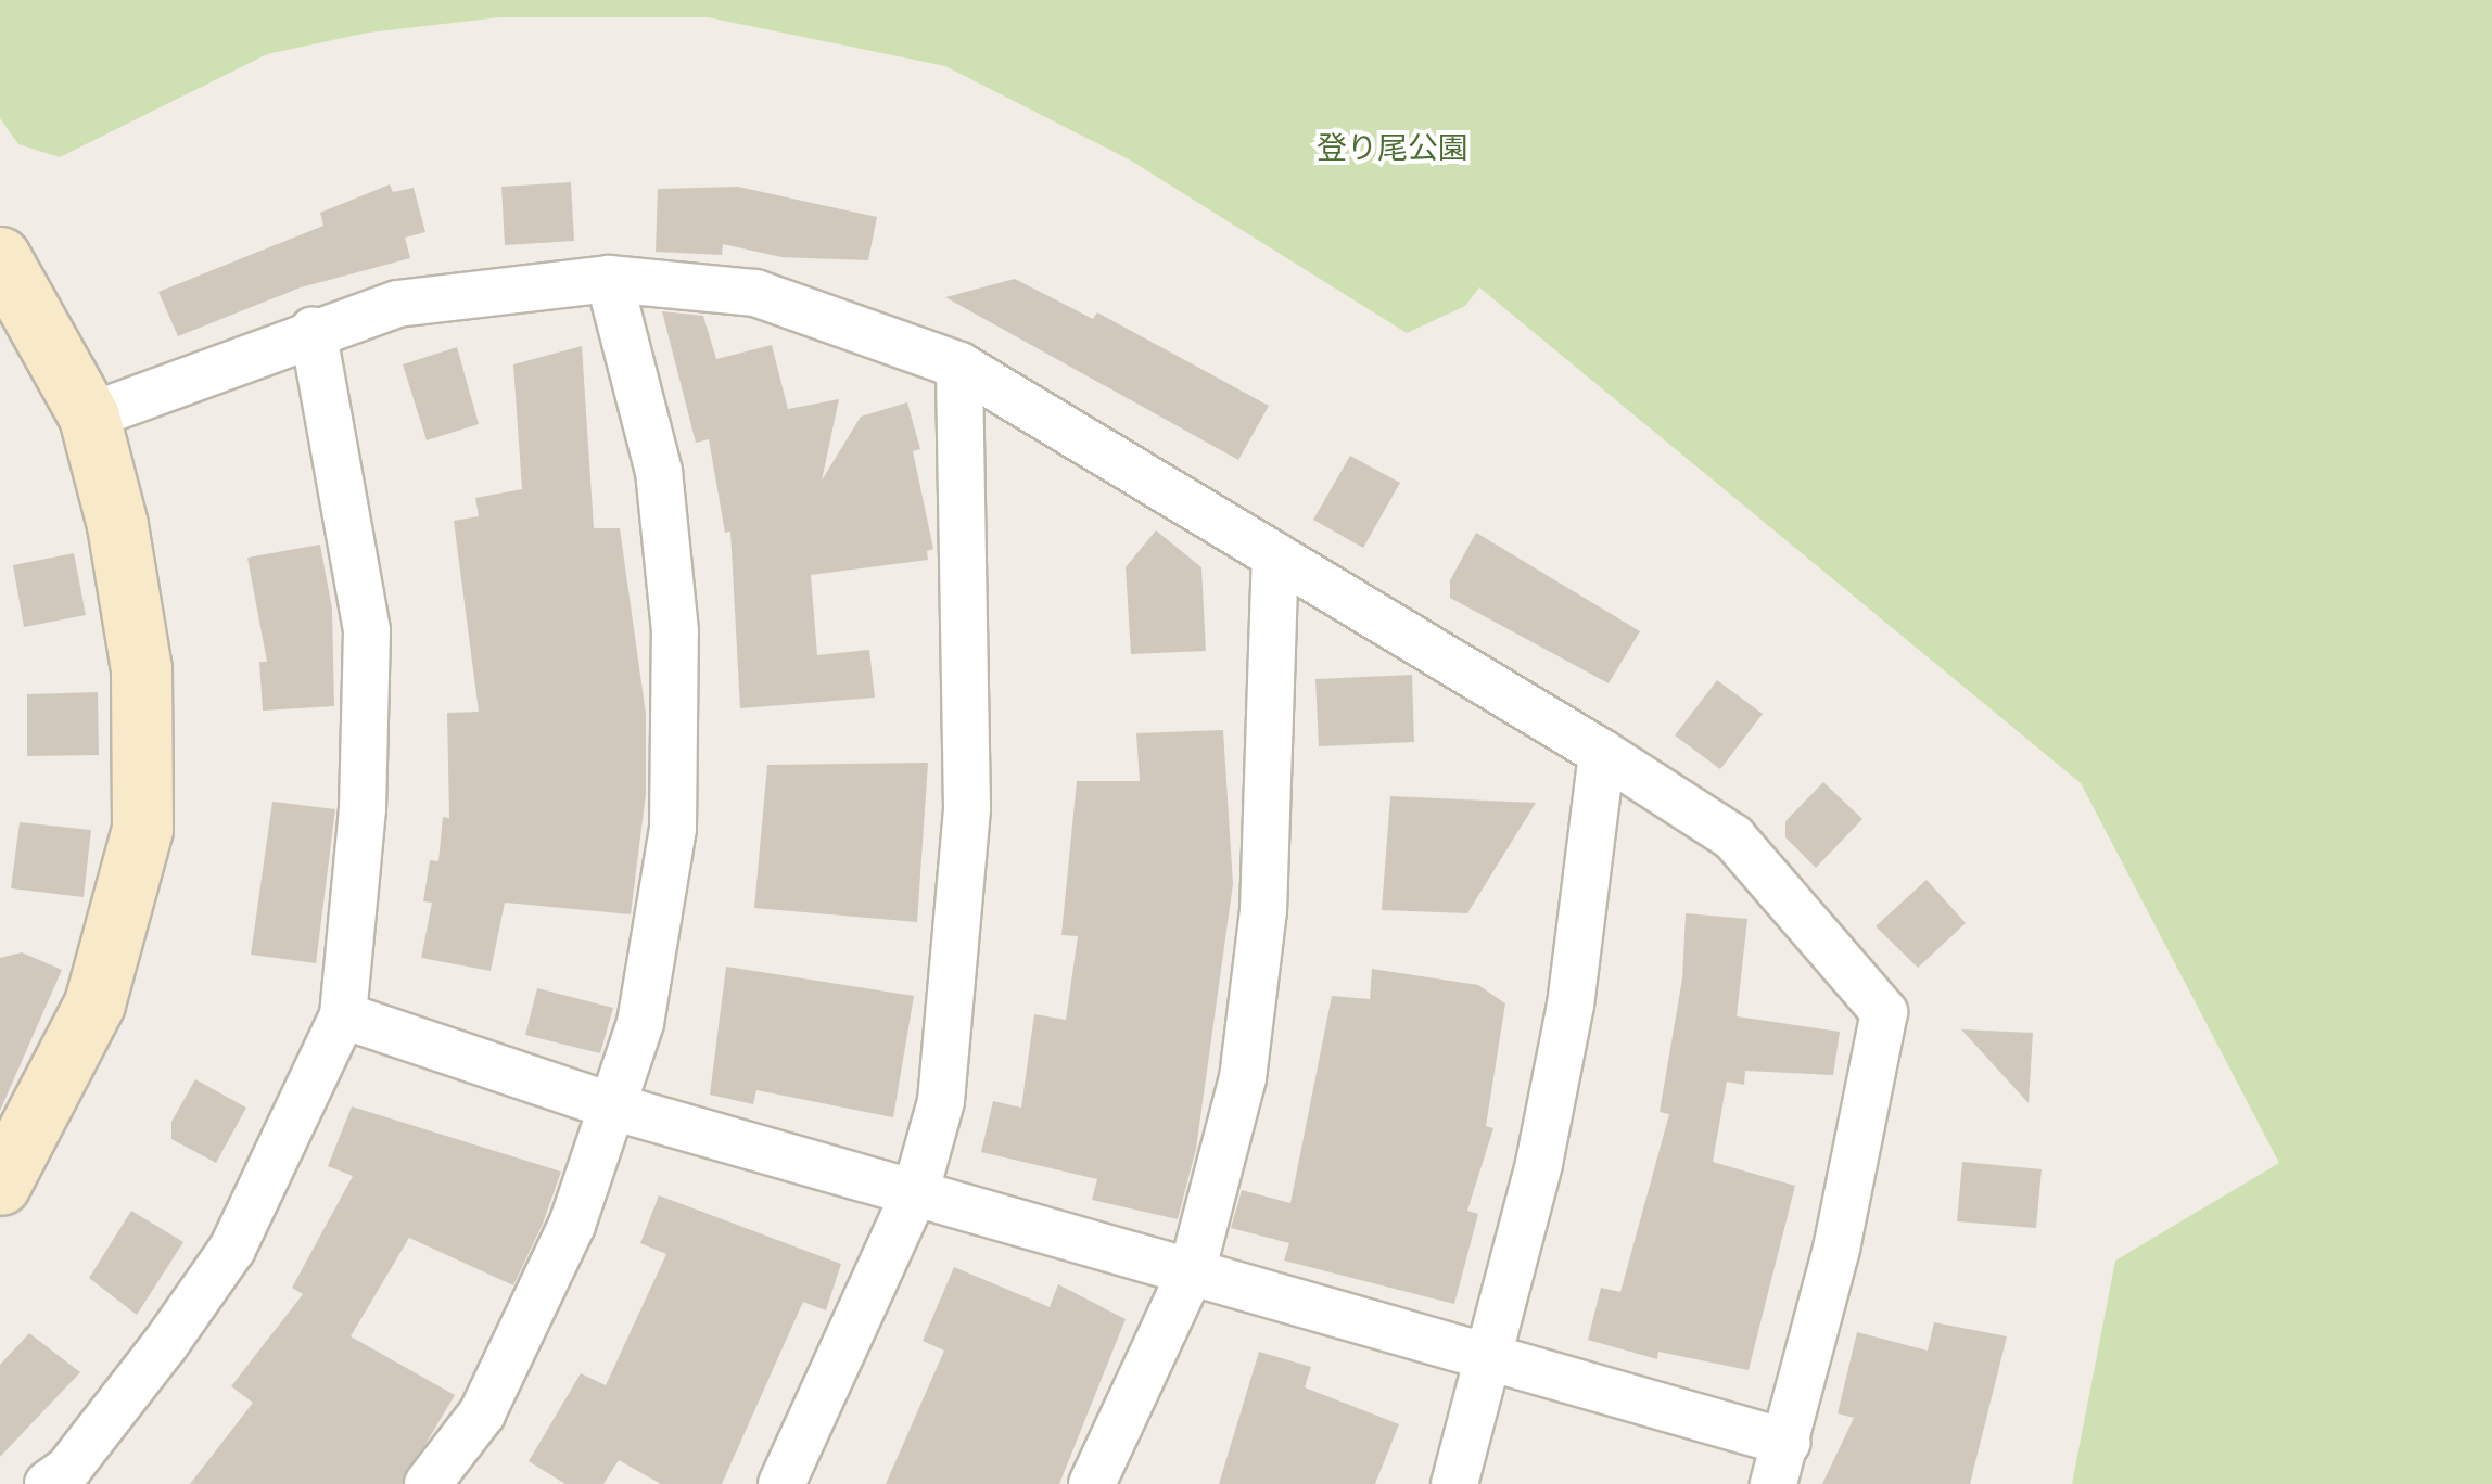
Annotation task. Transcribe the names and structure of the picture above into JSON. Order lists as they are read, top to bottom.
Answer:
{
  "parks": ["登り尾公園"]
}
